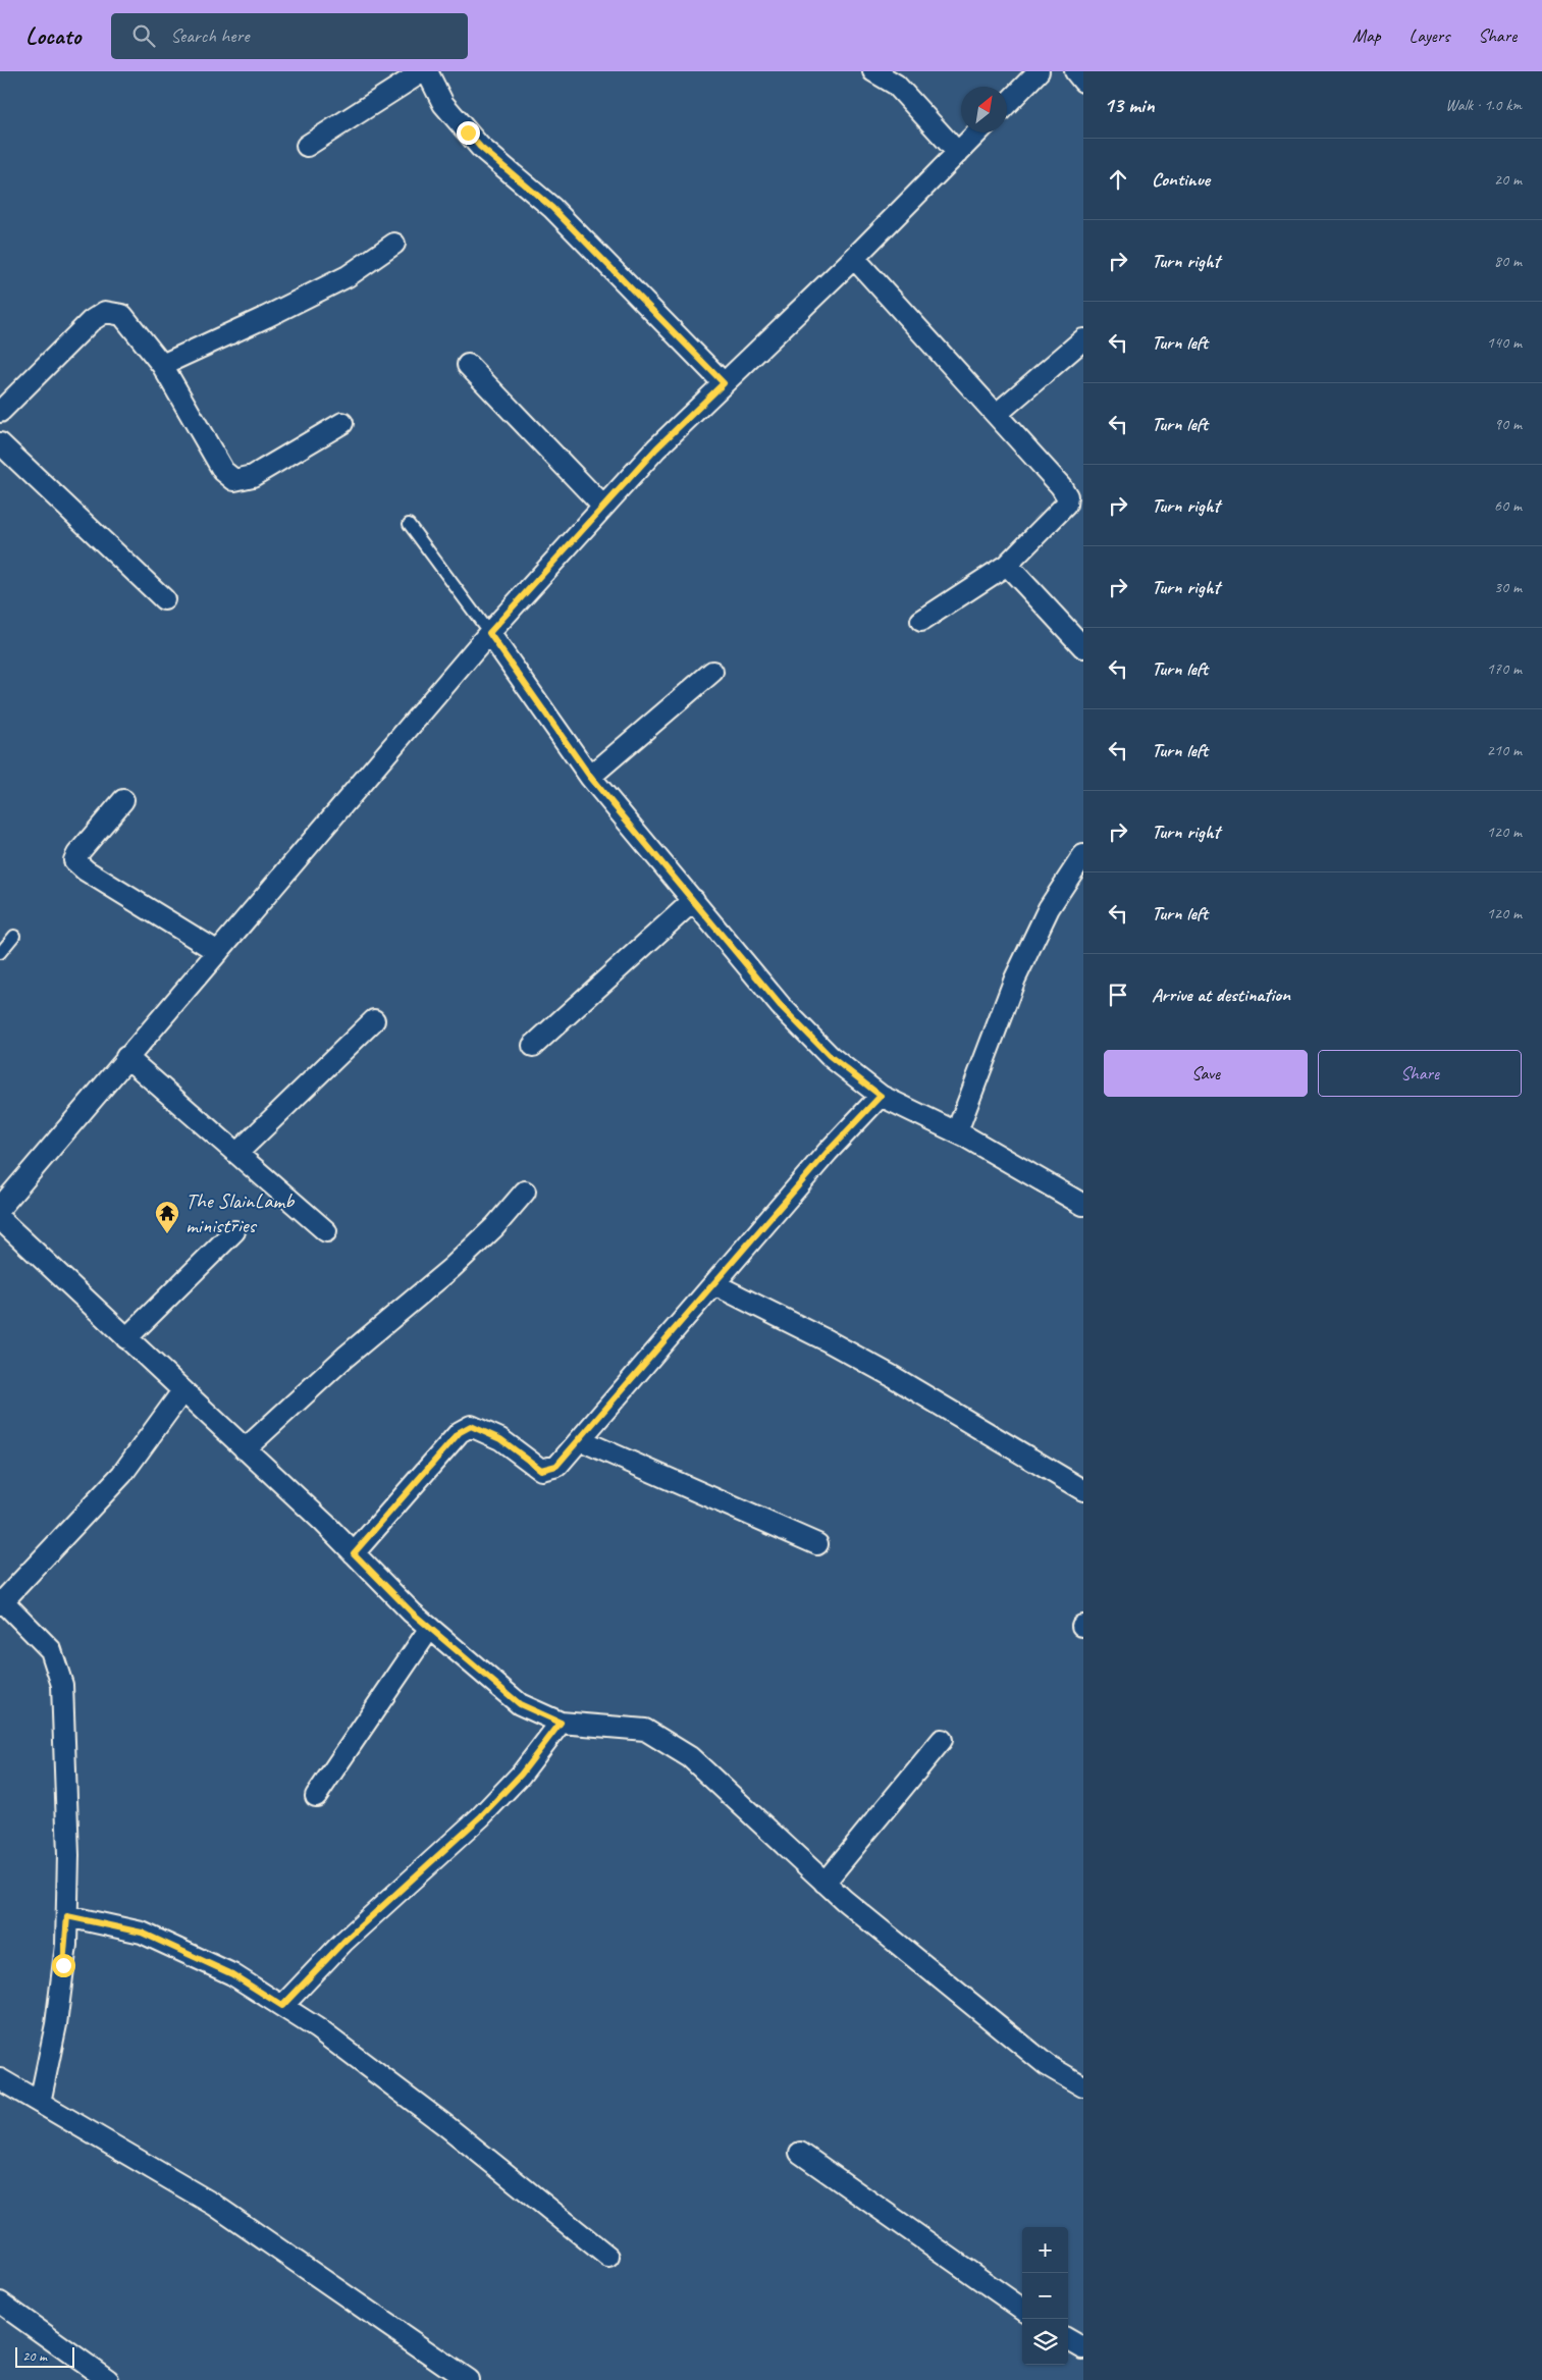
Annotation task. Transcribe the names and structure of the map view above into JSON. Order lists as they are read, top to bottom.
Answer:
{
  "places": {
    "temple": ["The SlainLamb ministries"]
  },
  "scale_bar": "20 m",
  "north": "top right",
  "page": {
    "header": "Locato",
    "search": "Search here",
    "nav": ["Map", "Layers", "Share"],
    "heading": ["13 min", "Walk · 1.0 km"],
    "list": [
      ["Continue", "20 m"],
      ["Turn right", "80 m"],
      ["Turn left", "140 m"],
      ["Turn left", "90 m"],
      ["Turn right", "60 m"],
      ["Turn right", "30 m"],
      ["Turn left", "170 m"],
      ["Turn left", "210 m"],
      ["Turn right", "120 m"],
      ["Turn left", "120 m"],
      "Arrive at destination"
    ],
    "buttons": ["Save", "Share"],
    "map_buttons": ["+", "−"],
    "scale": "20 m"
  }
}
